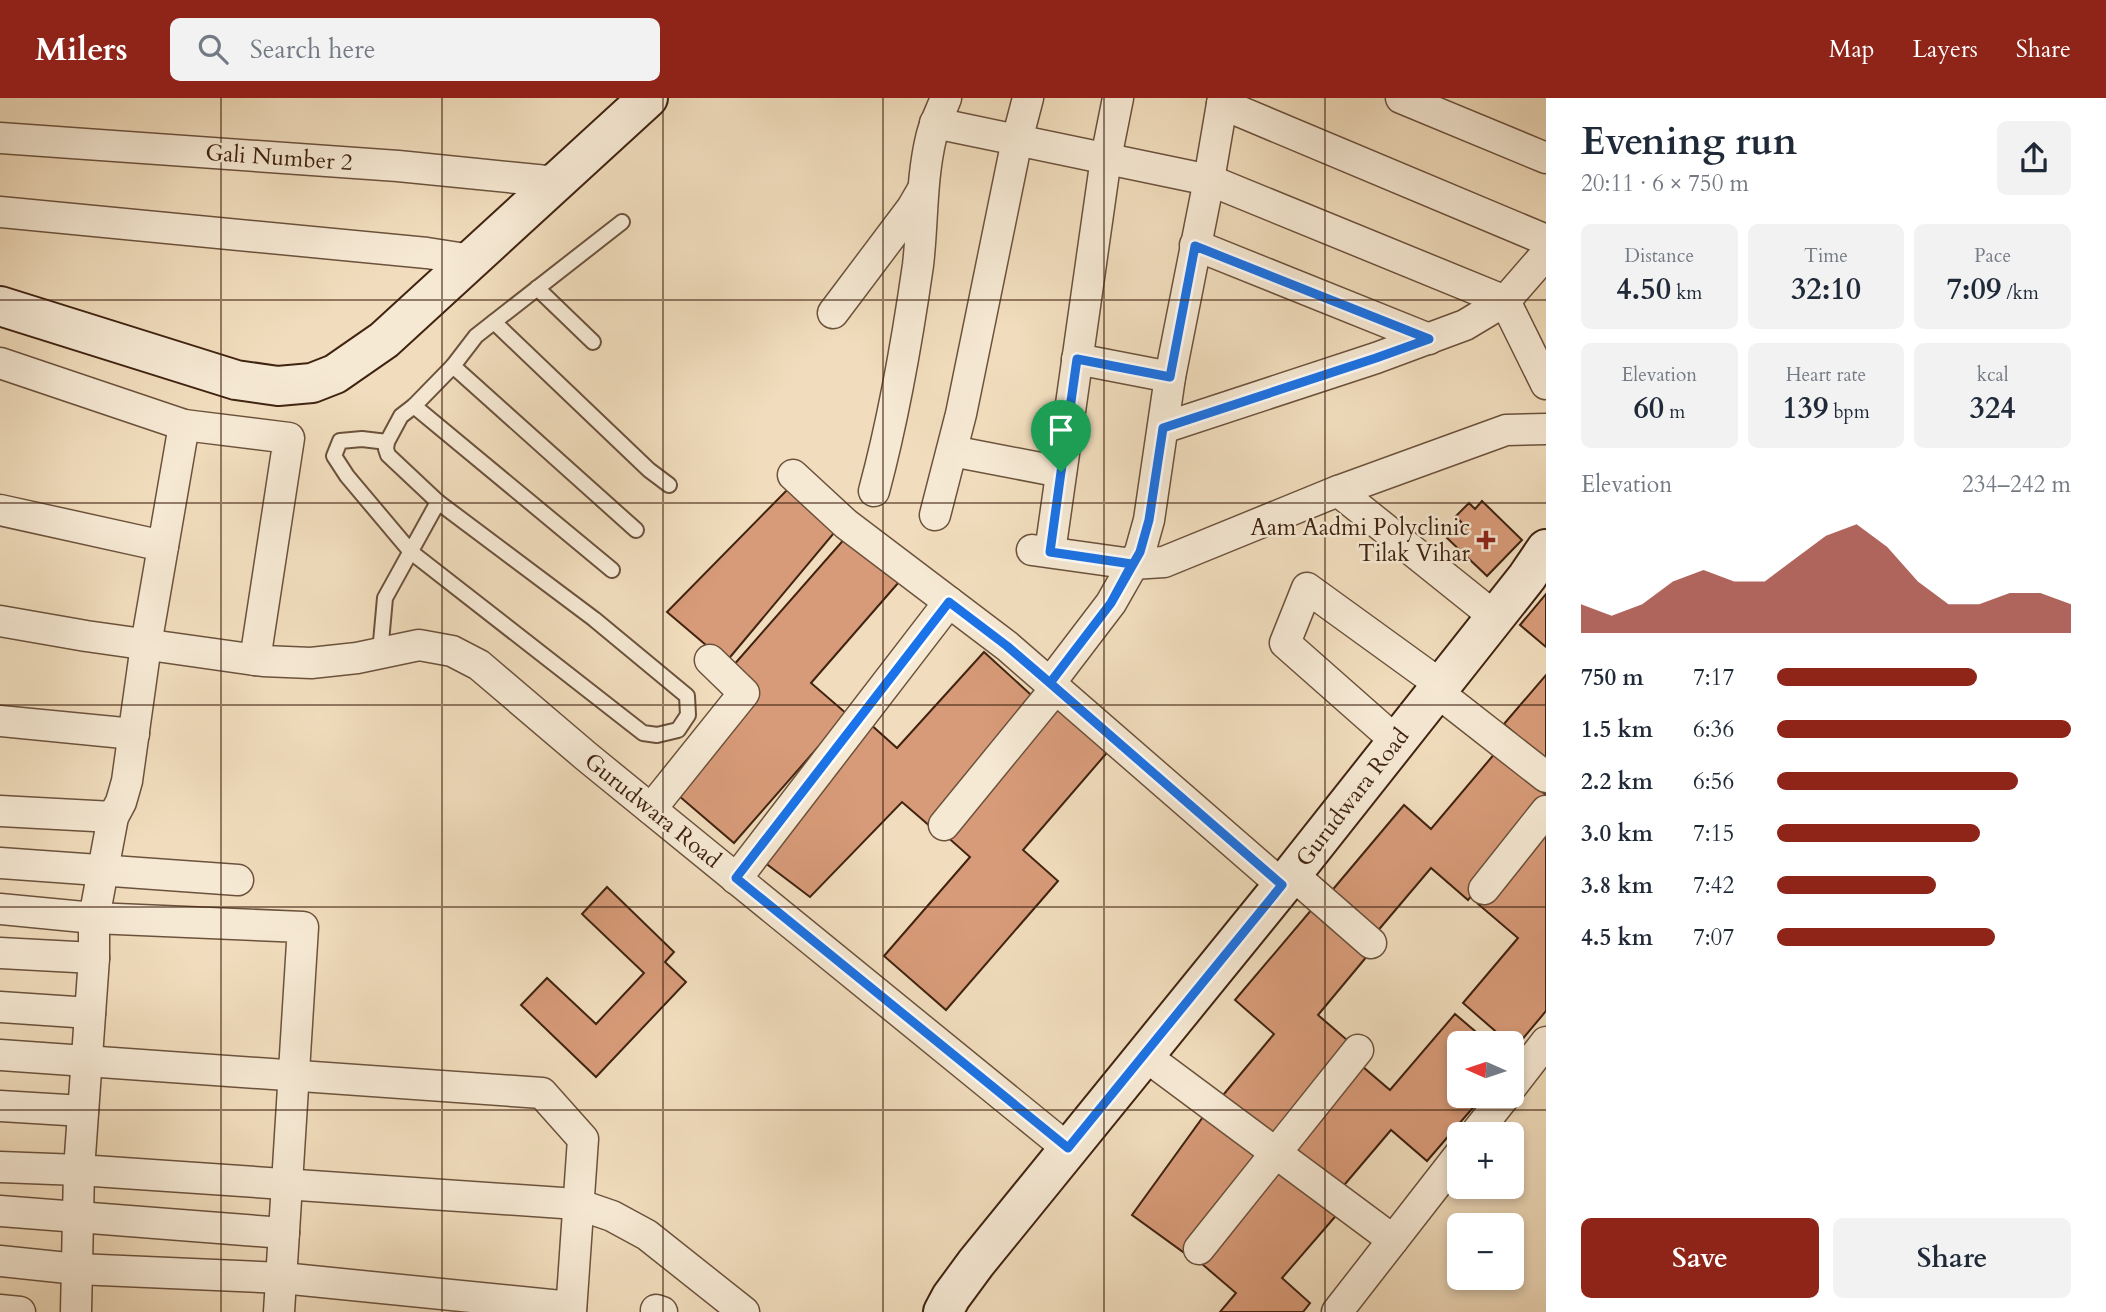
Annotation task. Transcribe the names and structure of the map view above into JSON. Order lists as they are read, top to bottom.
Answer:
{
  "streets": {
    "street": ["Gali Number 2", "Gurudwara Road"]
  },
  "places": {
    "health": ["Aam Aadmi Polyclinic Tilak Vihar"]
  },
  "north": "left",
  "page": {
    "header": "Milers",
    "search": "Search here",
    "nav": ["Map", "Layers", "Share"],
    "heading": ["Evening run", "20:11 · 6 × 750 m"],
    "stats": [
      ["Distance", "4.50 km"],
      ["Time", "32:10"],
      ["Pace", "7:09 /km"],
      ["Elevation", "60 m"],
      ["Heart rate", "139 bpm"],
      ["kcal", "324"]
    ],
    "chart": ["Elevation", "234–242 m"],
    "list": [
      {
        "name": "750 m",
        "note": "7:17"
      },
      {
        "name": "1.5 km",
        "note": "6:36"
      },
      {
        "name": "2.2 km",
        "note": "6:56"
      },
      {
        "name": "3.0 km",
        "note": "7:15"
      },
      {
        "name": "3.8 km",
        "note": "7:42"
      },
      {
        "name": "4.5 km",
        "note": "7:07"
      }
    ],
    "map_buttons": ["+", "−"],
    "buttons": ["Save", "Share"]
  }
}
